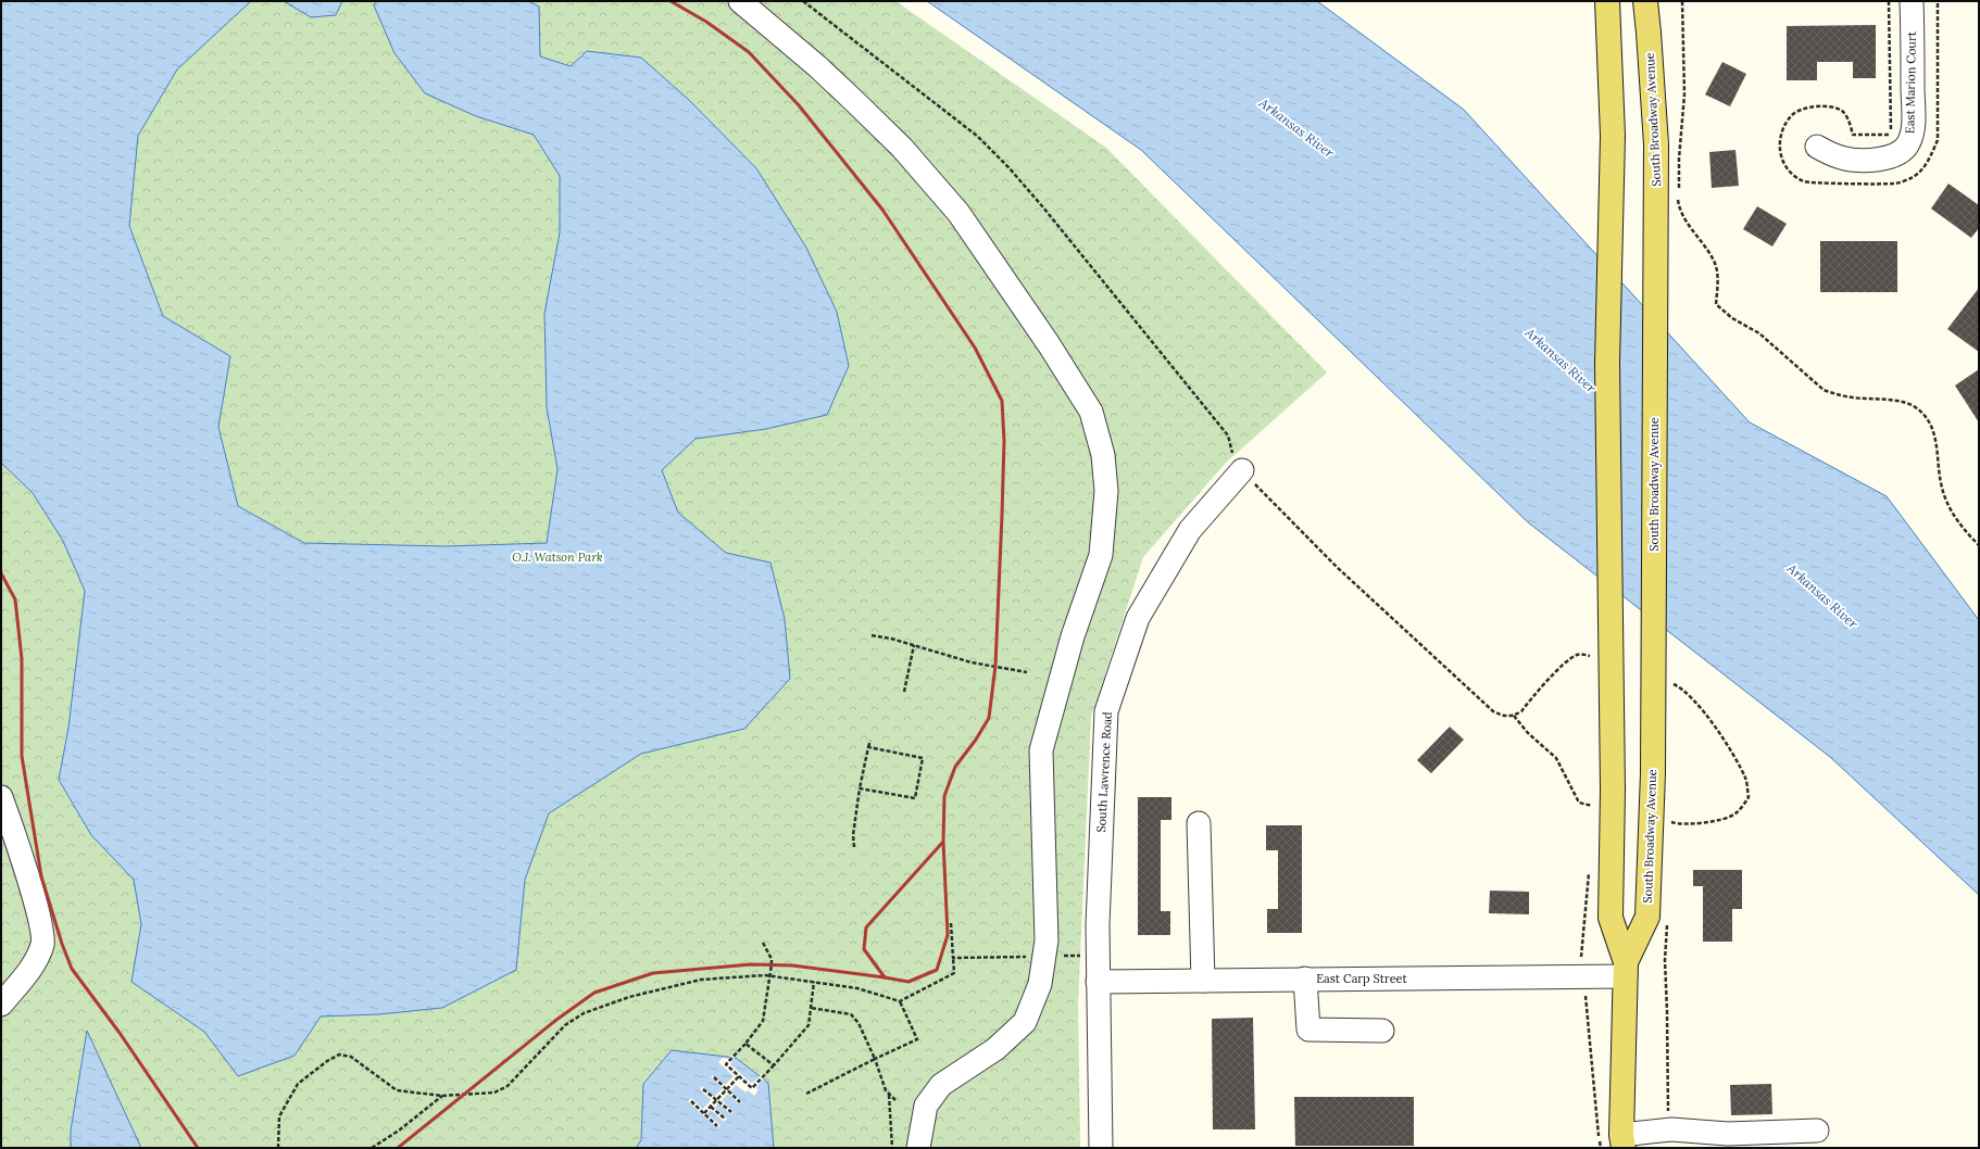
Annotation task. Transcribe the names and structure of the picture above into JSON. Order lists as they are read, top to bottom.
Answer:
{
  "streets": {
    "main road": ["South Broadway Avenue"],
    "street": ["East Marion Court", "South Lawrence Road", "East Carp Street"]
  },
  "crossings": [
    ["South Broadway Avenue", "East Carp Street"],
    ["South Lawrence Road", "East Carp Street"]
  ],
  "water": ["Arkansas River"],
  "parks": ["O.J. Watson Park"]
}
